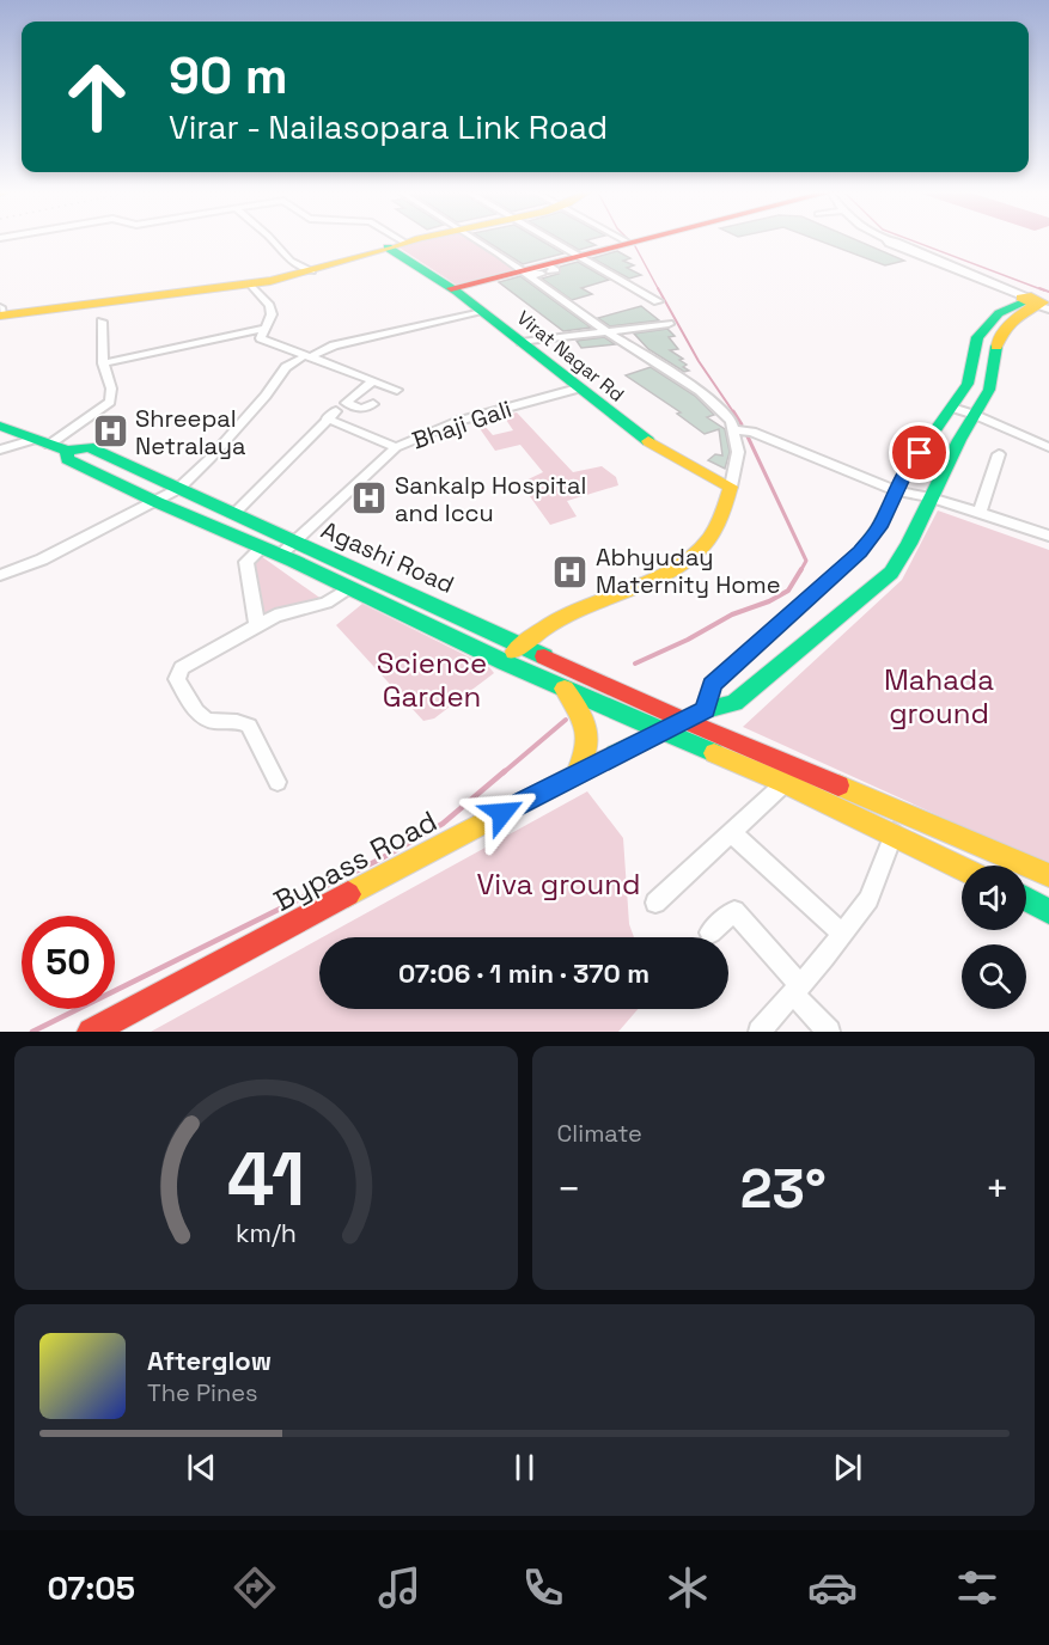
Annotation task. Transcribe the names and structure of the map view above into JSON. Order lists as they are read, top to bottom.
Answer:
{
  "streets": {
    "street": [
      "Virat Nagar Rd",
      "Bhaji Gali",
      "Agashi Road",
      "Bypass Road"
    ]
  },
  "crossings": [
    ["Virat Nagar Rd", "Bhaji Gali"],
    ["Bhaji Gali", "Agashi Road"],
    ["Agashi Road", "Bypass Road"]
  ],
  "parks": ["Science Garden", "Mahada ground", "Viva ground"],
  "places": {
    "hospital": ["Shreepal Netralaya", "Sankalp Hospital and Iccu", "Abhyuday Maternity Home"]
  },
  "page": {
    "turn": ["90 m", "Virar - Nailasopara Link Road"],
    "limit": "50",
    "trip": "07:06 · 1 min · 370 m",
    "tile": "Climate",
    "heat": ["−", "23°", "+"],
    "song": ["Afterglow", "The Pines"],
    "tabs": "07:05",
    "gauge": ["41", "km/h"]
  }
}
